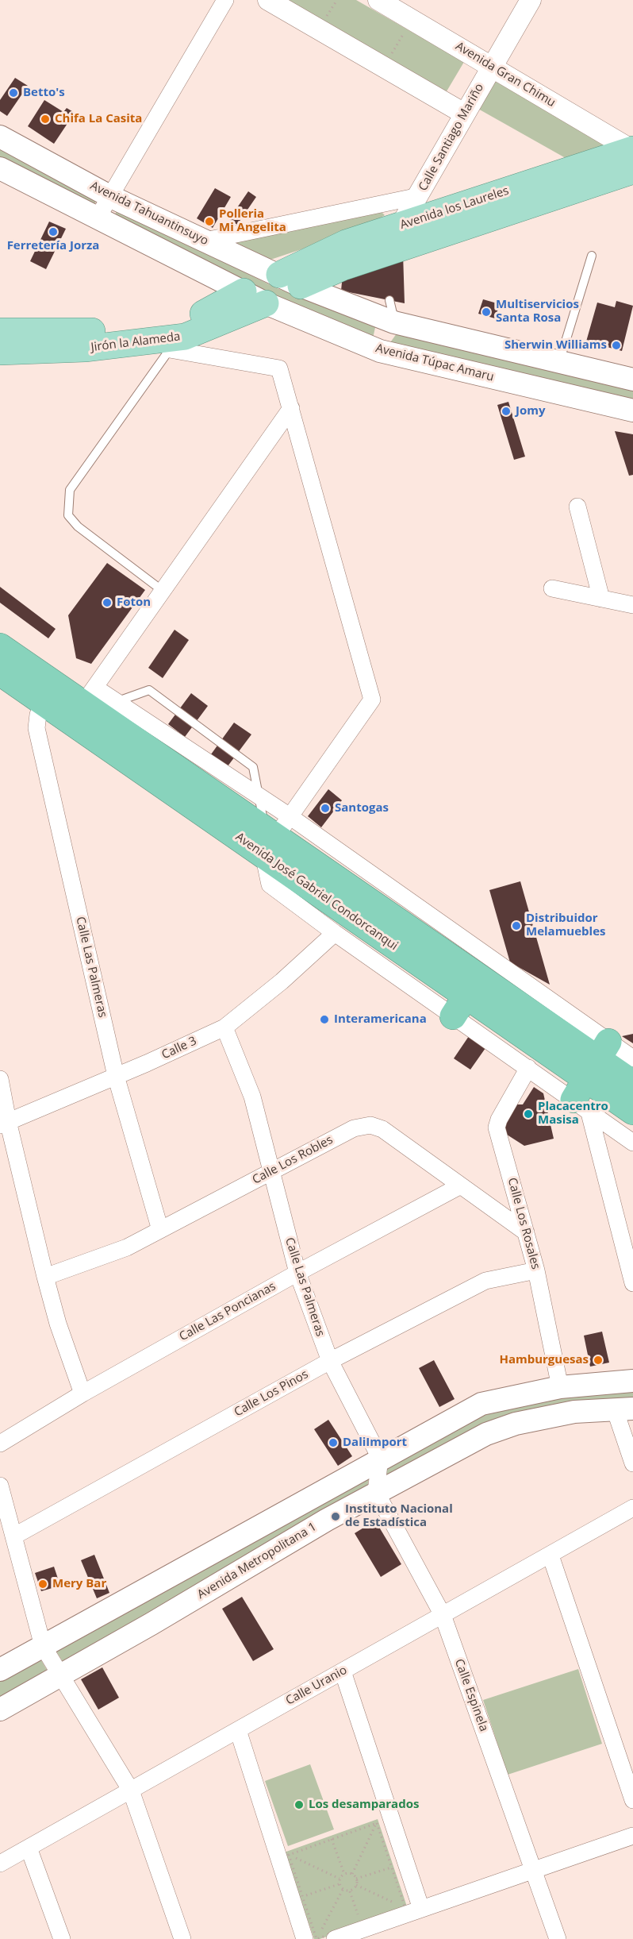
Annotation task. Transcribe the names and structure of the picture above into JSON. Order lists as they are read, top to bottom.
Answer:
{
  "streets": {
    "highway": ["Avenida José Gabriel Condorcanqui"],
    "main road": [
      "Avenida los Laureles",
      "Avenida Tahuantinsuyo",
      "Jirón la Alameda",
      "Avenida Túpac Amaru",
      "Avenida Metropolitana 1"
    ],
    "street": [
      "Avenida Gran Chimu",
      "Calle Santiago Mariño",
      "Calle Las Palmeras",
      "Calle 3",
      "Calle Los Robles",
      "Calle Los Rosales",
      "Calle Las Poncianas",
      "Calle Los Pinos",
      "Calle Uranio",
      "Calle Espinela"
    ]
  },
  "crossings": [
    ["Avenida Gran Chimu", "Calle Santiago Mariño"],
    ["Avenida Gran Chimu", "Avenida los Laureles"],
    ["Calle Santiago Mariño", "Avenida los Laureles"],
    ["Avenida los Laureles", "Avenida Tahuantinsuyo"],
    ["Jirón la Alameda", "Avenida Túpac Amaru"],
    ["Avenida José Gabriel Condorcanqui", "Calle Las Palmeras"],
    ["Calle Las Palmeras", "Calle 3"],
    ["Calle Las Palmeras", "Calle Los Robles"],
    ["Calle Las Palmeras", "Calle Las Poncianas"],
    ["Calle Las Palmeras", "Calle Los Pinos"],
    ["Calle Los Robles", "Calle Los Rosales"],
    ["Calle Los Robles", "Calle Las Poncianas"],
    ["Calle Los Rosales", "Calle Los Pinos"],
    ["Avenida Metropolitana 1", "Calle Espinela"],
    ["Calle Uranio", "Calle Espinela"]
  ],
  "places": [
    "Betto's",
    "Chifa La Casita",
    "Polleria Mi Angelita",
    "Ferretería Jorza",
    "Multiservicios Santa Rosa",
    "Sherwin Williams",
    "Jomy",
    "Foton",
    "Santogas",
    "Distribuidor Melamuebles",
    "Interamericana",
    "Placacentro Masisa",
    "Hamburguesas",
    "DaliImport",
    "Instituto Nacional de Estadística",
    "Mery Bar",
    "Los desamparados"
  ]
}
